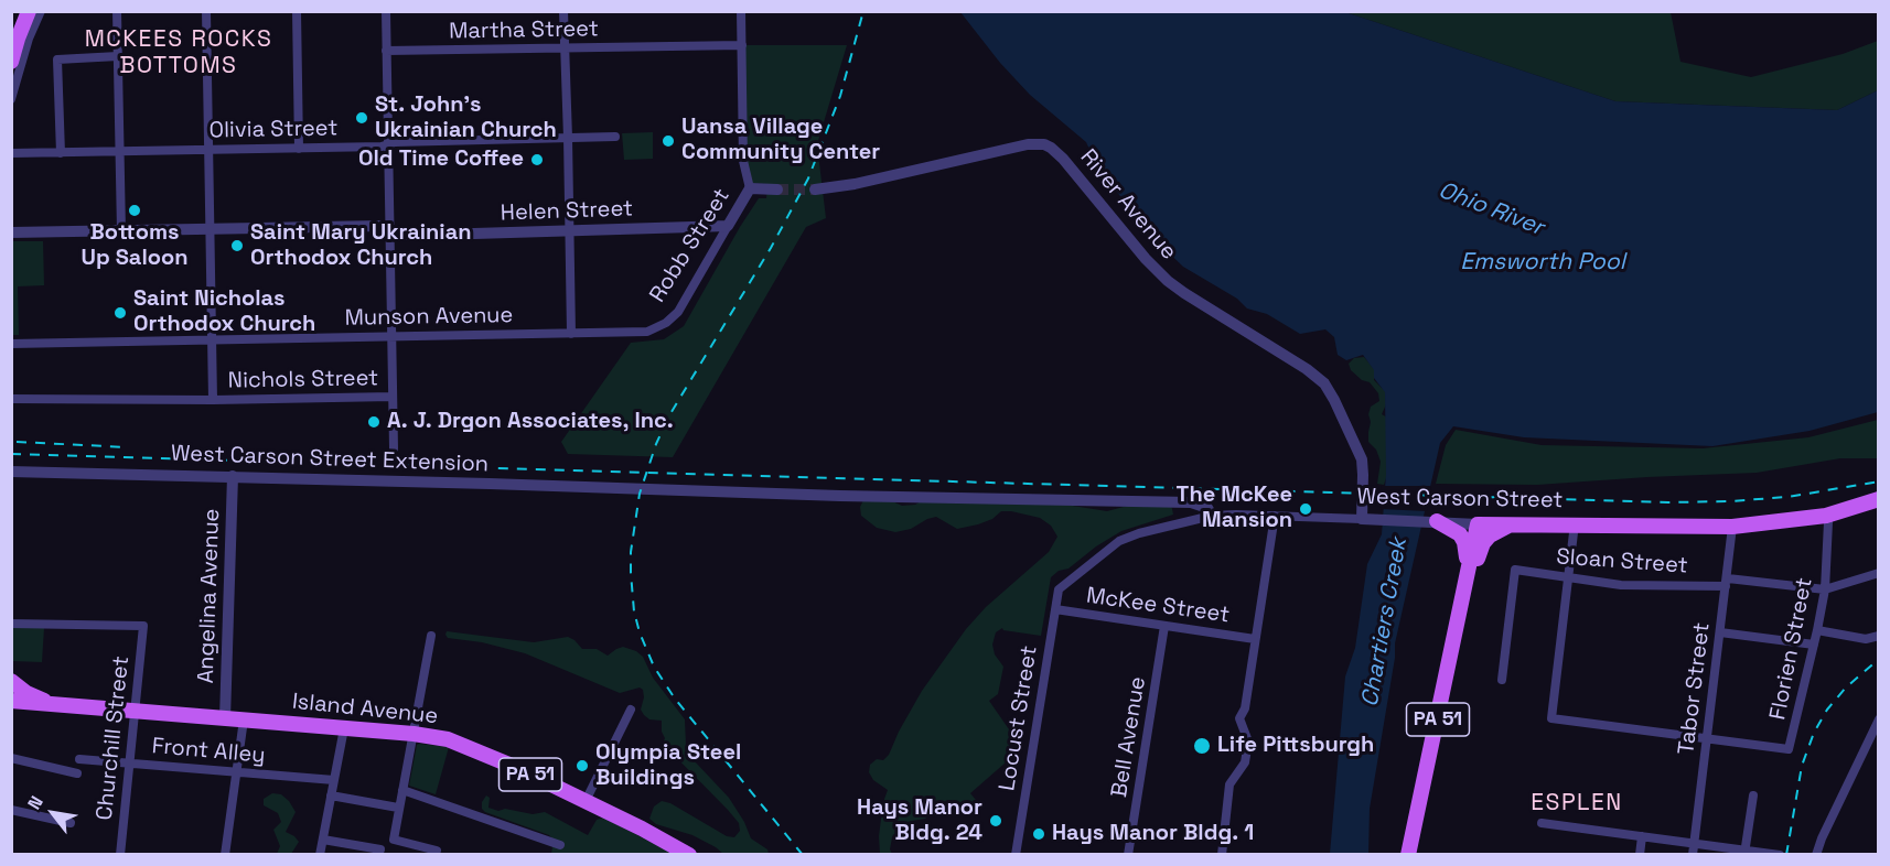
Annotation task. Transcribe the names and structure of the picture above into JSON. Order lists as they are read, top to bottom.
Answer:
{
  "streets": {
    "main road": ["West Carson Street", "Island Avenue", "PA 51"],
    "street": [
      "Martha Street",
      "Olivia Street",
      "River Avenue",
      "Helen Street",
      "Robb Street",
      "Munson Avenue",
      "Nichols Street",
      "West Carson Street Extension",
      "Sloan Street",
      "Angelina Avenue",
      "McKee Street",
      "Florien Street",
      "Tabor Street",
      "Locust Street",
      "Bell Avenue",
      "Churchill Street",
      "Front Alley"
    ]
  },
  "crossings": [
    ["Martha Street", "Robb Street"],
    ["River Avenue", "West Carson Street"],
    ["Helen Street", "Robb Street"],
    ["Robb Street", "Munson Avenue"],
    ["West Carson Street Extension", "West Carson Street"],
    ["West Carson Street Extension", "Angelina Avenue"],
    ["West Carson Street", "Florien Street"],
    ["West Carson Street", "Tabor Street"],
    ["West Carson Street", "Locust Street"],
    ["West Carson Street", "PA 51"],
    ["Sloan Street", "Florien Street"],
    ["Sloan Street", "Tabor Street"],
    ["Angelina Avenue", "Island Avenue"],
    ["McKee Street", "Locust Street"],
    ["McKee Street", "Bell Avenue"],
    ["Florien Street", "Tabor Street"],
    ["Island Avenue", "Churchill Street"],
    ["Churchill Street", "Front Alley"]
  ],
  "districts": ["MCKEES ROCKS BOTTOMS", "ESPLEN"],
  "water": ["Ohio River", "Emsworth Pool", "Chartiers Creek"],
  "places": [
    "St. John's Ukrainian Church",
    "Uansa Village Community Center",
    "Old Time Coffee",
    "Bottoms Up Saloon",
    "Saint Mary Ukrainian Orthodox Church",
    "Saint Nicholas Orthodox Church",
    "A. J. Drgon Associates, Inc.",
    "The McKee Mansion",
    "Life Pittsburgh",
    "Olympia Steel Buildings",
    "Hays Manor Bldg. 24",
    "Hays Manor Bldg. 1"
  ],
  "north": "top left"
}
